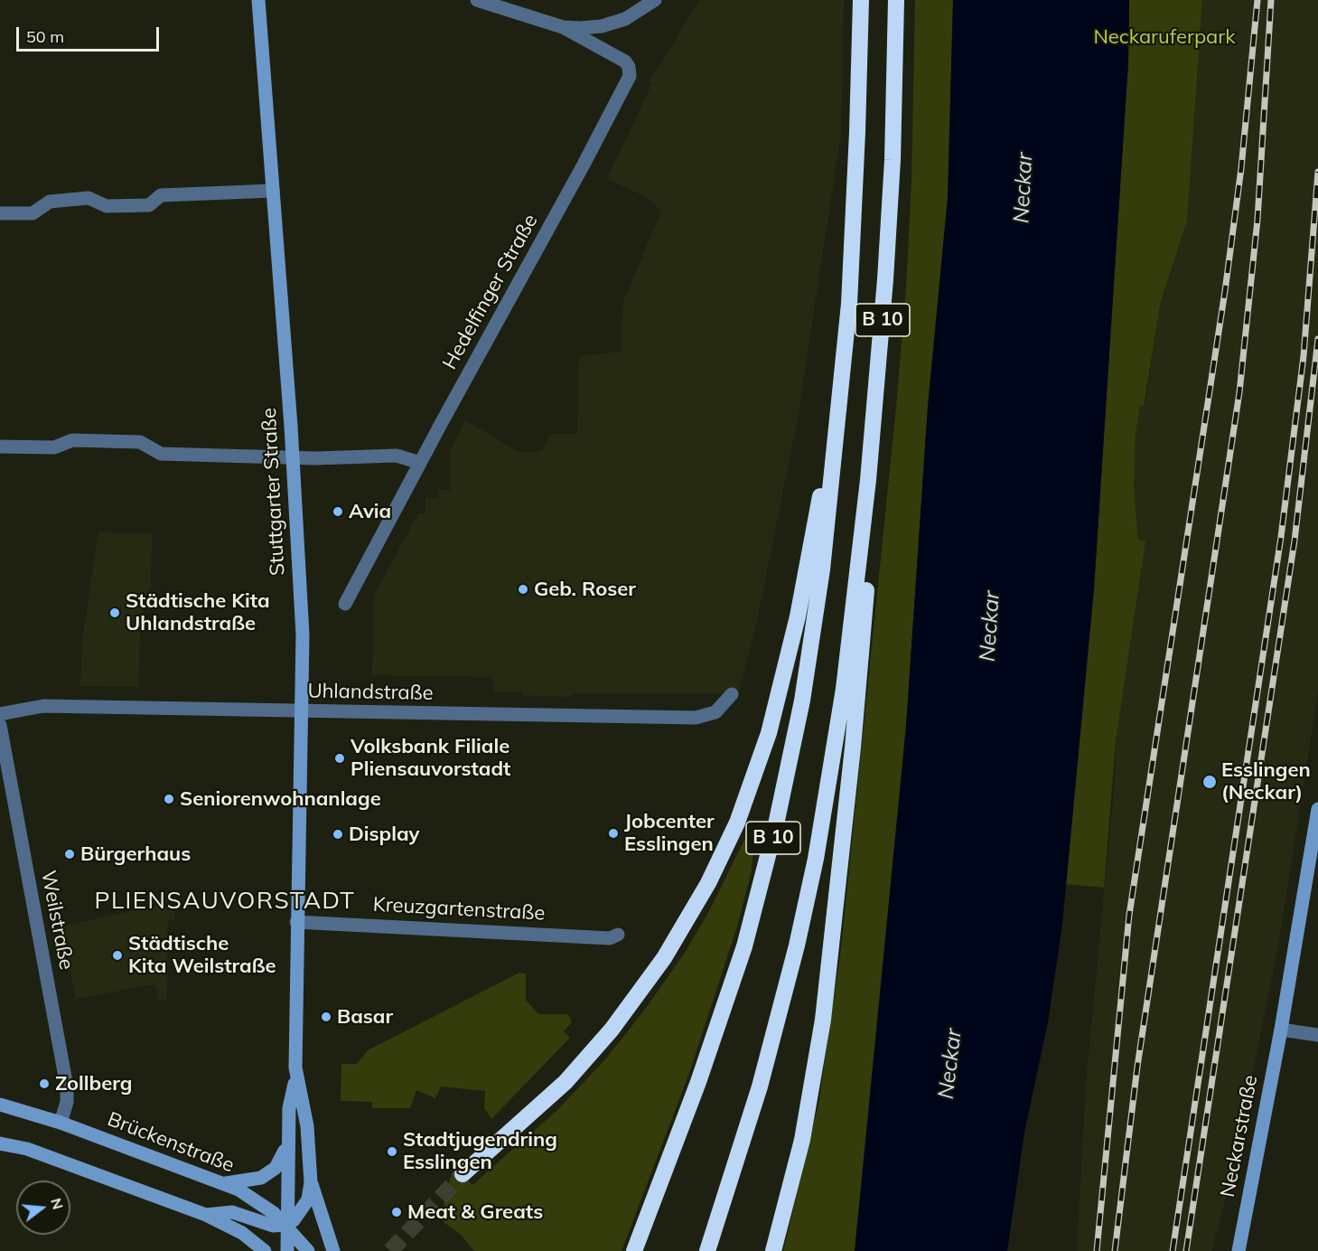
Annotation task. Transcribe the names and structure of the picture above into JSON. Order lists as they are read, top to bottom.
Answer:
{
  "streets": {
    "highway": ["B 10"],
    "street": [
      "Hedelfinger Straße",
      "Stuttgarter Straße",
      "Uhlandstraße",
      "Kreuzgartenstraße",
      "Weilstraße",
      "Neckarstraße",
      "Brückenstraße"
    ]
  },
  "crossings": [
    ["Stuttgarter Straße", "Uhlandstraße"],
    ["Stuttgarter Straße", "Kreuzgartenstraße"],
    ["Stuttgarter Straße", "Brückenstraße"],
    ["Weilstraße", "Brückenstraße"]
  ],
  "districts": ["PLIENSAUVORSTADT"],
  "water": ["Neckar"],
  "parks": ["Neckaruferpark"],
  "places": [
    "Avia",
    "Geb. Roser",
    "Städtische Kita Uhlandstraße",
    "Volksbank Filiale Pliensauvorstadt",
    "Esslingen (Neckar)",
    "Seniorenwohnanlage",
    "Jobcenter Esslingen",
    "Display",
    "Bürgerhaus",
    "Städtische Kita Weilstraße",
    "Basar",
    "Zollberg",
    "Stadtjugendring Esslingen",
    "Meat & Greats"
  ],
  "scale_bar": "50 m",
  "north": "right"
}
